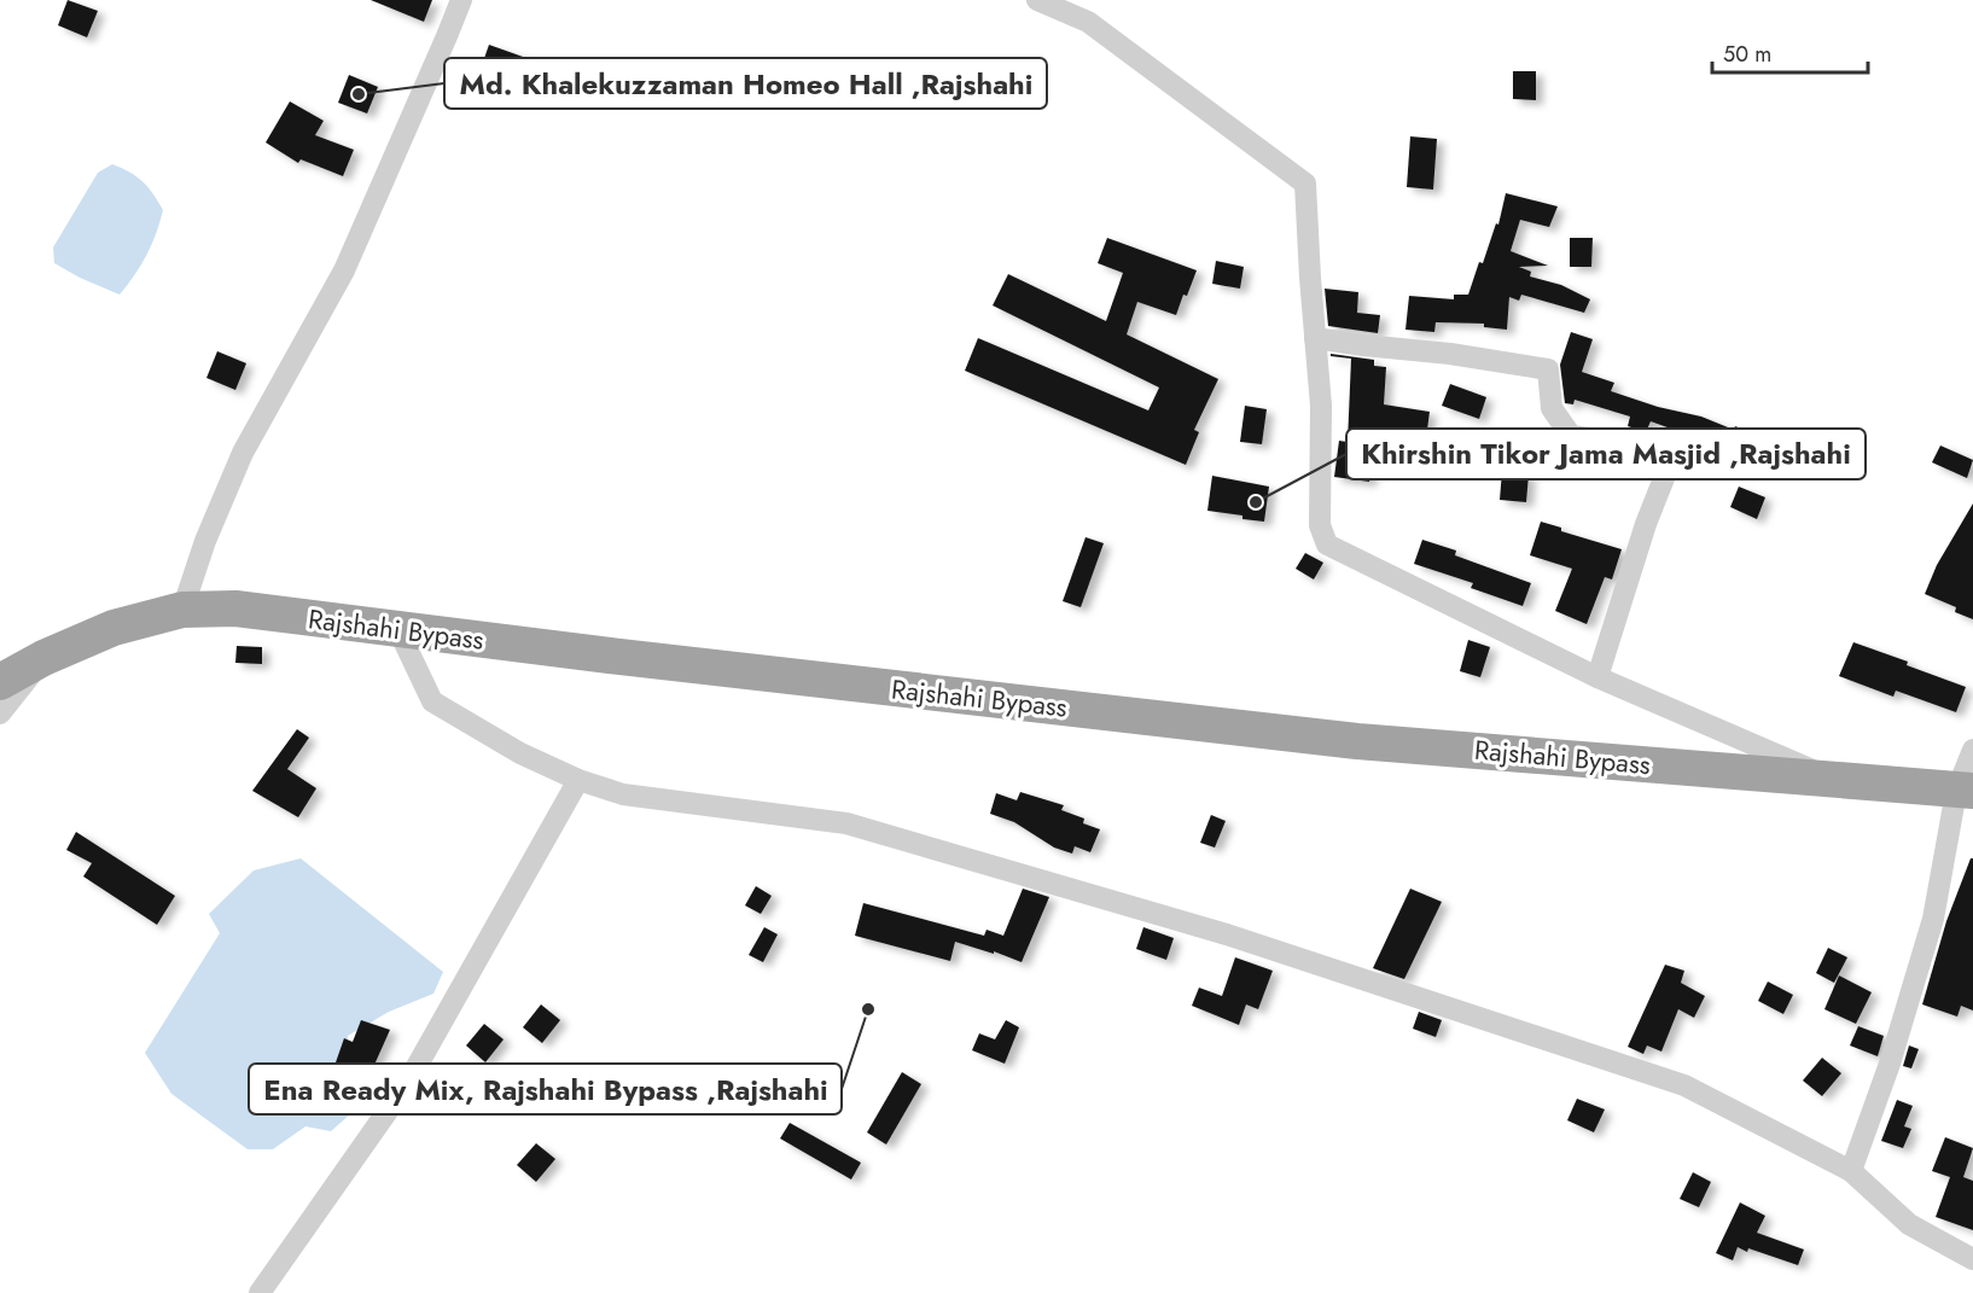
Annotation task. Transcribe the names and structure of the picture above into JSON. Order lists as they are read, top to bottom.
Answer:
{
  "streets": {
    "highway": ["Rajshahi Bypass"]
  },
  "places": ["Md. Khalekuzzaman Homeo Hall ,Rajshahi", "Khirshin Tikor Jama Masjid ,Rajshahi", "Ena Ready Mix, Rajshahi Bypass ,Rajshahi"],
  "scale_bar": "50 m"
}
